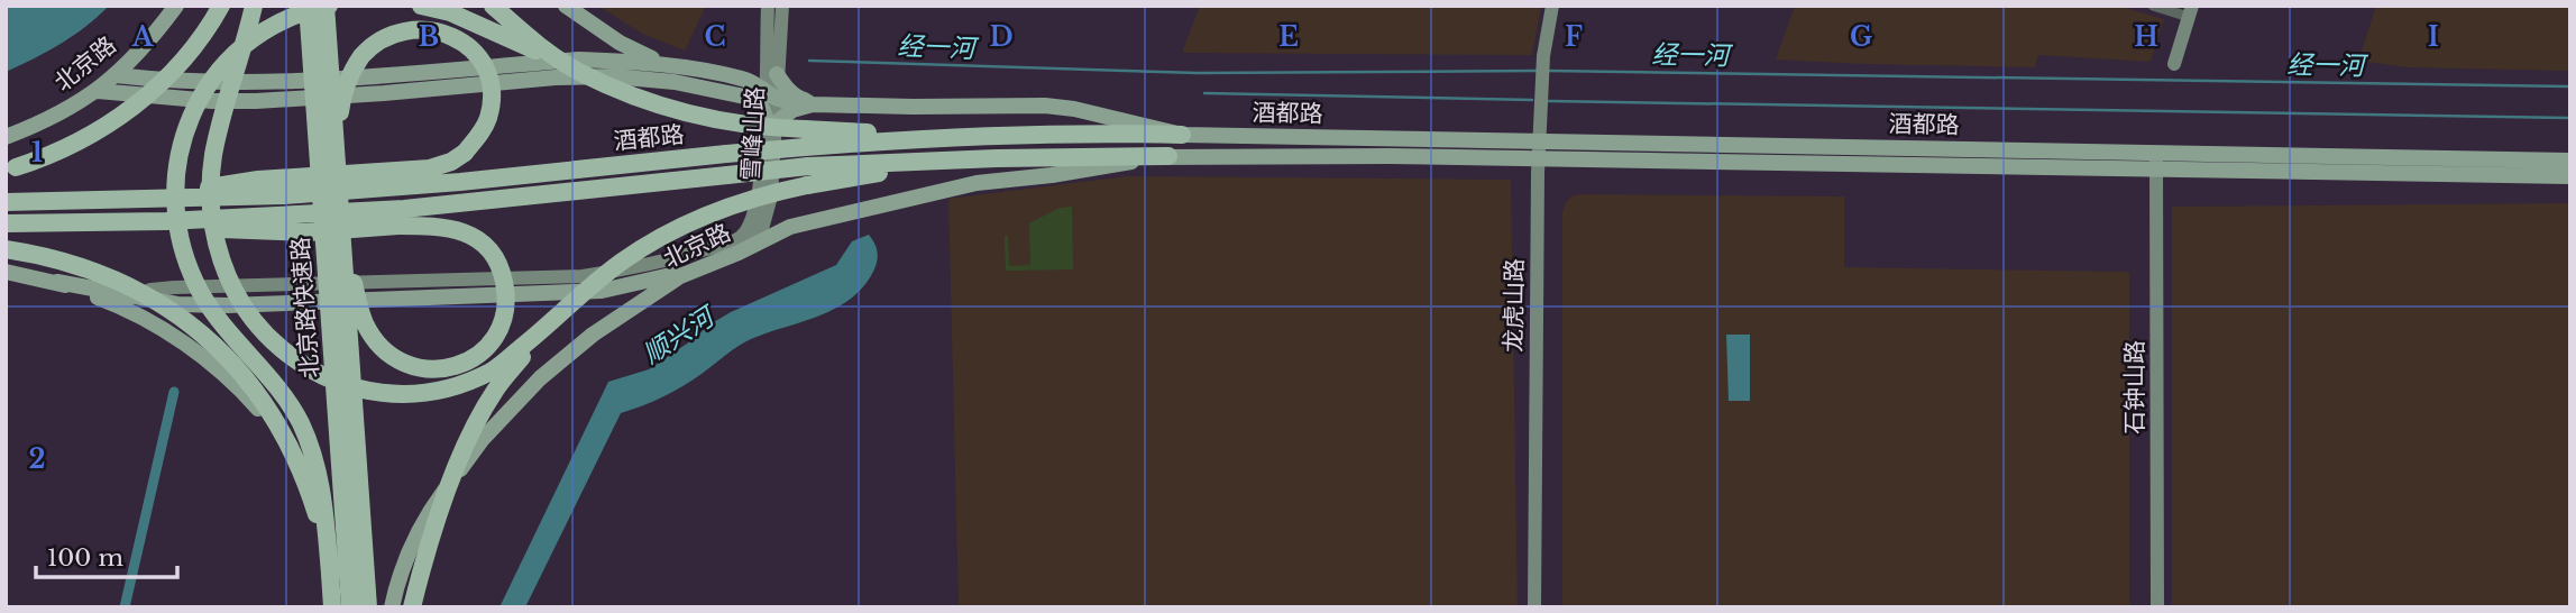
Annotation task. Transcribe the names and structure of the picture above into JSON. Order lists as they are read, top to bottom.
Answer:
{
  "streets": {
    "highway": ["酒都路", "北京路快速路"],
    "main road": [
      "北京路",
      "雪峰山路",
      "龙虎山路",
      "石钟山路"
    ]
  },
  "crossings": [
    ["北京路", "酒都路"],
    ["北京路", "雪峰山路"],
    ["酒都路", "龙虎山路"],
    ["酒都路", "石钟山路"]
  ],
  "water": ["经一河", "顺兴河"],
  "scale_bar": "100 m",
  "grid": {
    "columns": [
      "A",
      "B",
      "C",
      "D",
      "E",
      "F",
      "G",
      "H",
      "I"
    ],
    "rows": ["1", "2"]
  }
}
